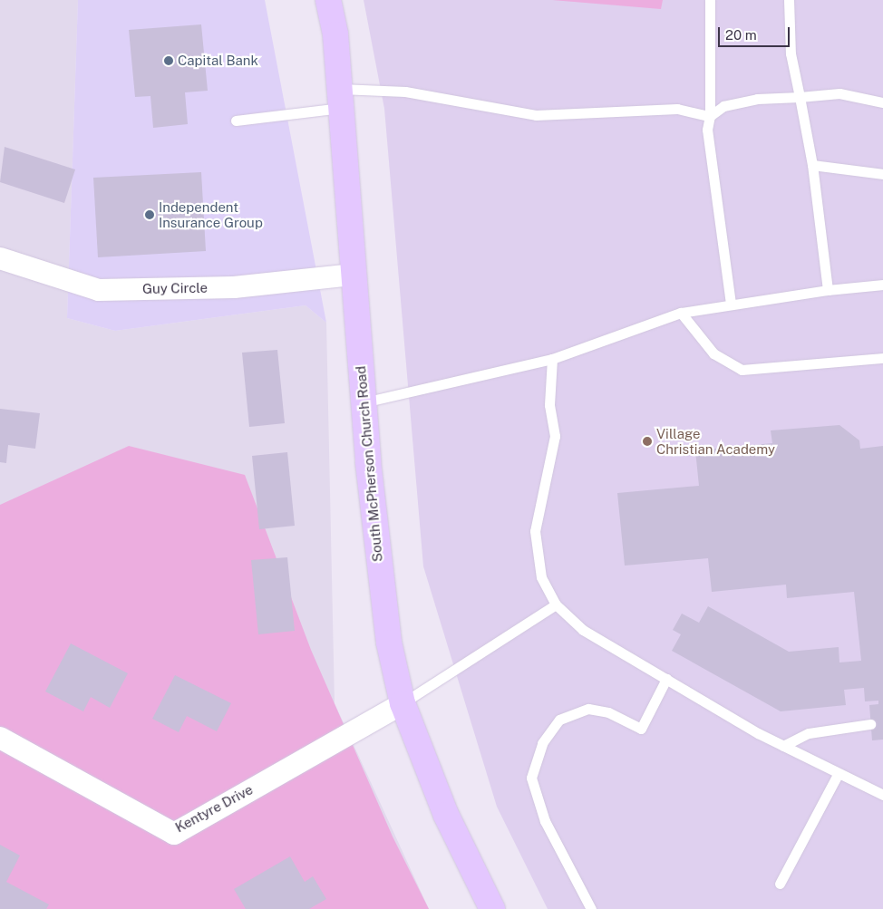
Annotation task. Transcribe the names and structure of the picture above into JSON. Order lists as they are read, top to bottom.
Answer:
{
  "streets": {
    "main road": ["South McPherson Church Road"],
    "street": ["Guy Circle", "Kentyre Drive"]
  },
  "crossings": [
    ["Guy Circle", "South McPherson Church Road"],
    ["South McPherson Church Road", "Kentyre Drive"]
  ],
  "places": ["Capital Bank", "Independent Insurance Group", "Village Christian Academy"],
  "scale_bar": "20 m"
}
